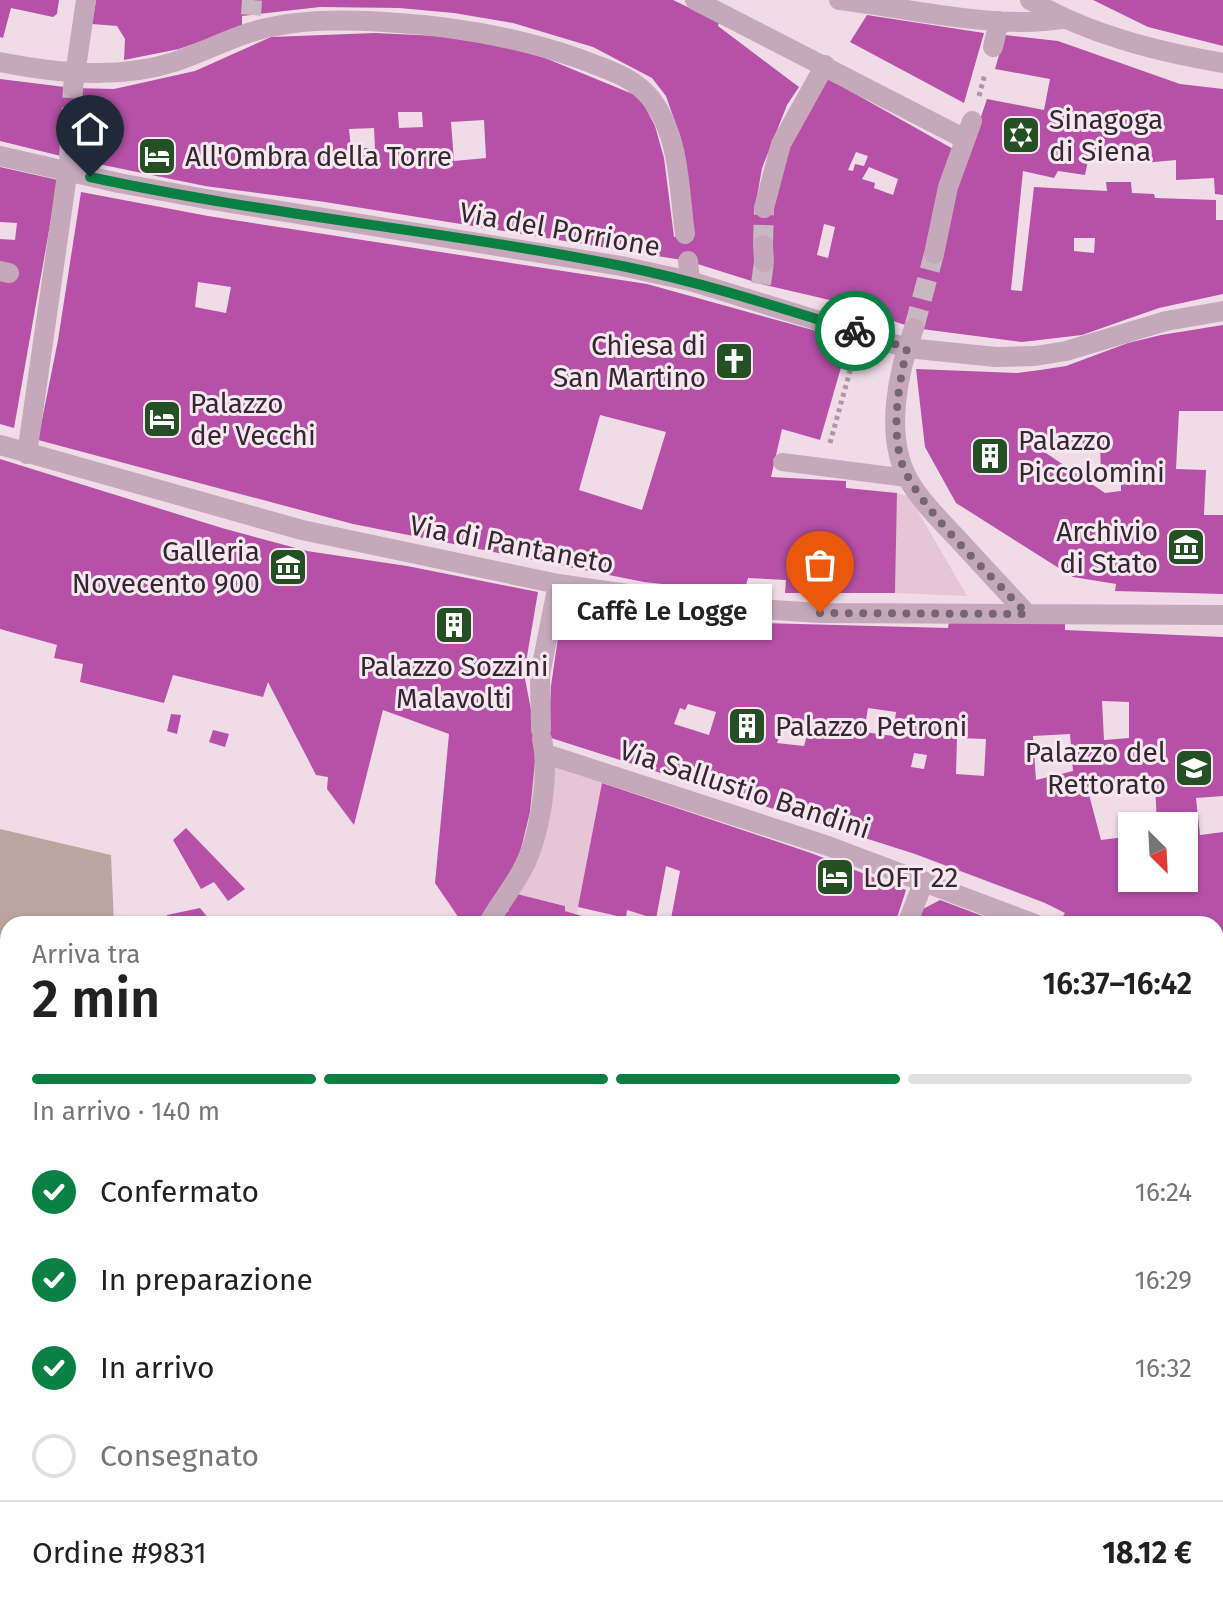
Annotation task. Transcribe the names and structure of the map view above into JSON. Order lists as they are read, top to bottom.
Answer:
{
  "streets": {
    "street": ["Via del Porrione", "Via di Pantaneto", "Via Sallustio Bandini"]
  },
  "places": {
    "synagogue": ["Sinagoga di Siena"],
    "hotel": ["All'Ombra della Torre", "Palazzo de' Vecchi", "LOFT 22"],
    "church": ["Chiesa di San Martino"],
    "building": ["Palazzo Piccolomini", "Palazzo Sozzini Malavolti", "Palazzo Petroni"],
    "museum": ["Archivio di Stato", "Galleria Novecento 900"],
    "other": ["Caffè Le Logge"],
    "school or university": ["Palazzo del Rettorato"]
  },
  "north": "bottom right",
  "page": {
    "bubble": "Caffè Le Logge",
    "heading": ["2 min", "Arriva tra", "16:37–16:42"],
    "panel": ["Ordine #9831", "18.12 €"],
    "bar": "In arrivo · 140 m",
    "list": [
      ["Confermato", "16:24"],
      ["In preparazione", "16:29"],
      ["In arrivo", "16:32"],
      "Consegnato"
    ]
  }
}
